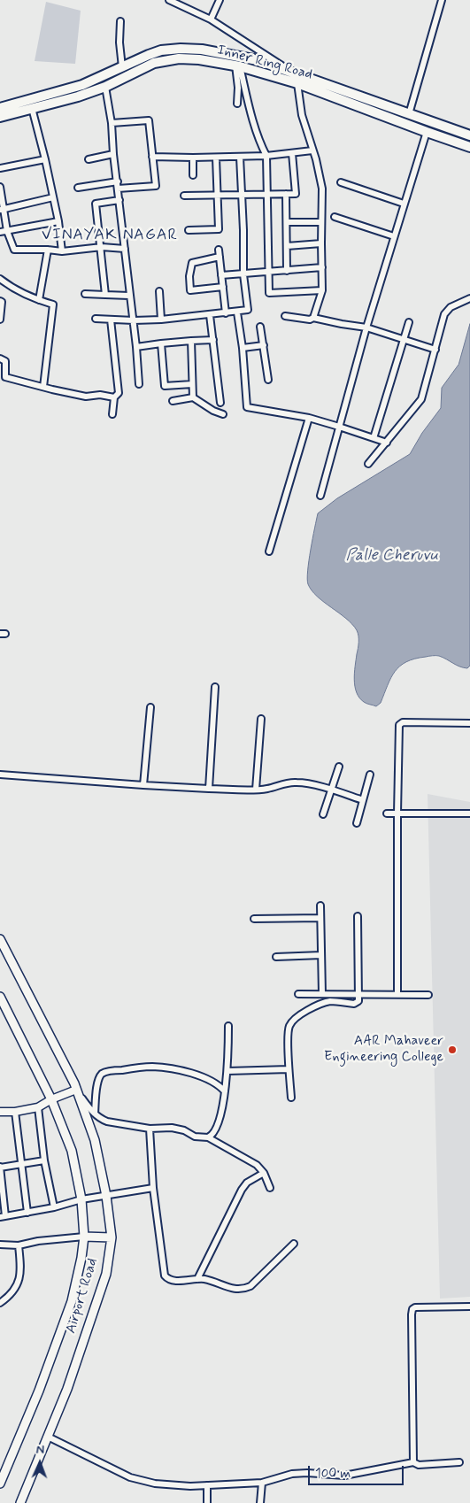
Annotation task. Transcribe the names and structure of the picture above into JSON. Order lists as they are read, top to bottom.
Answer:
{
  "streets": {
    "highway": ["Inner Ring Road"],
    "main road": ["Airport Road"]
  },
  "districts": ["VINAYAK NAGAR"],
  "water": ["Palle Cheruvu"],
  "places": ["AAR Mahaveer Engineering College"],
  "scale_bar": "100 m",
  "north": "top"
}
